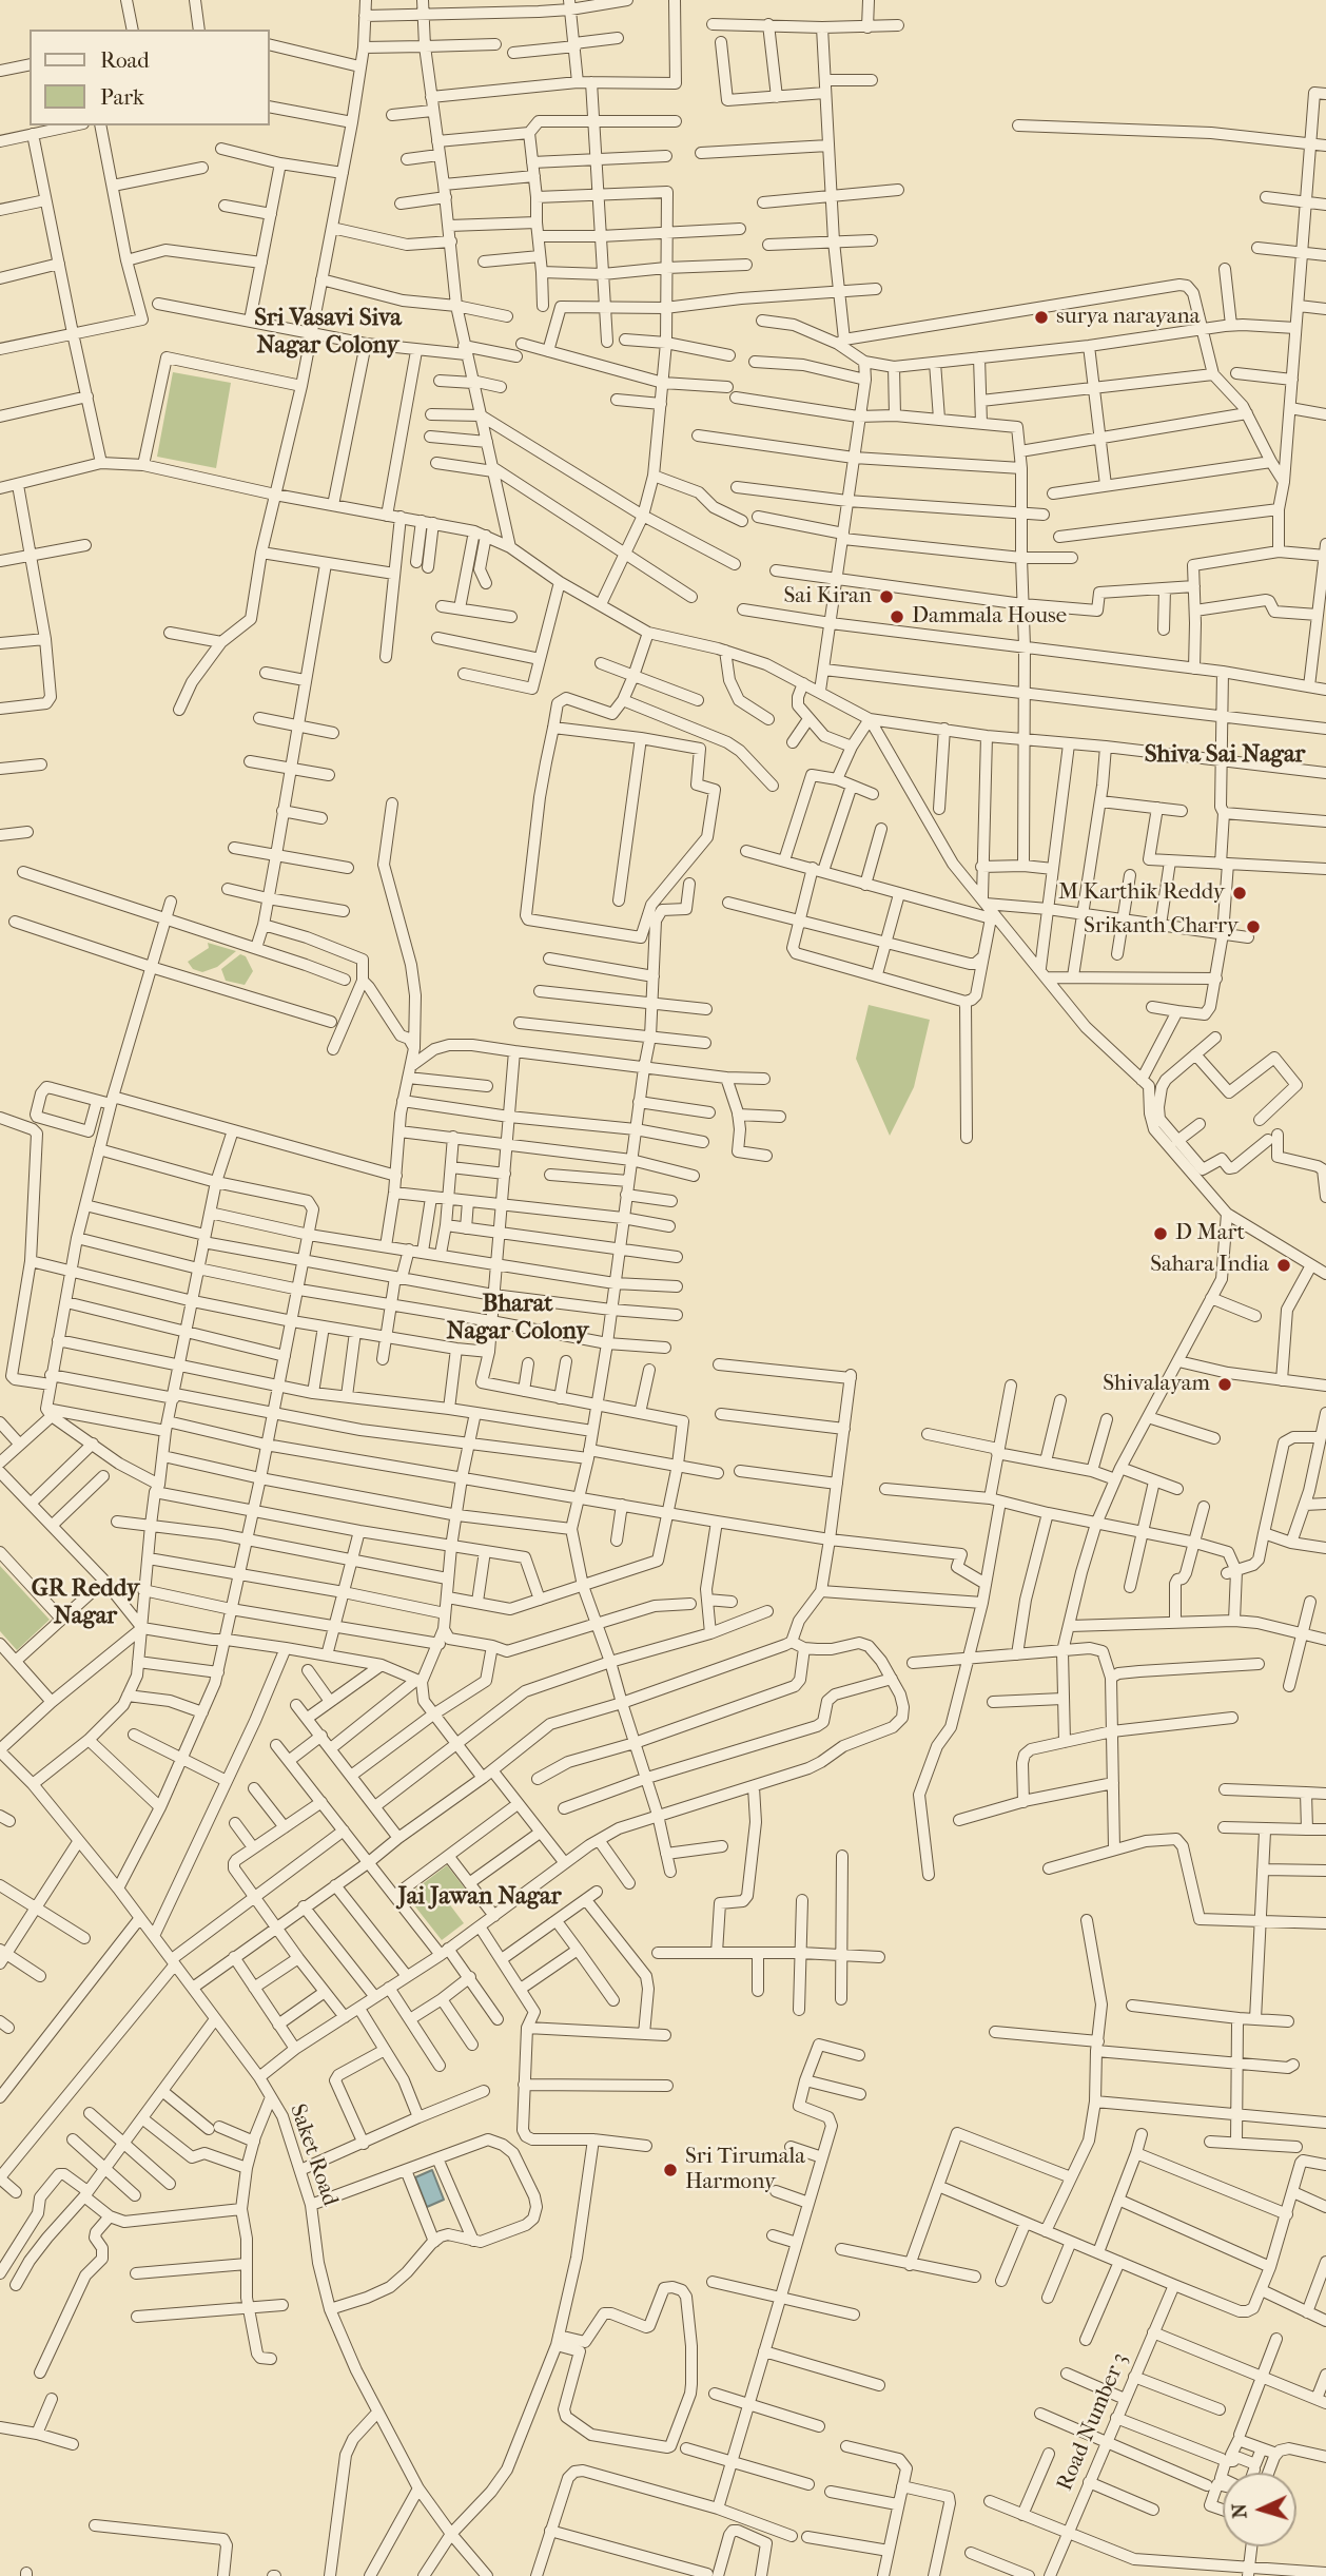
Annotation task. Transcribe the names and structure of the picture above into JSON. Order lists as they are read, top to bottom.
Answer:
{
  "streets": {
    "street": ["Saket Road", "Road Number 3"]
  },
  "districts": [
    "Sri Vasavi Siva Nagar Colony",
    "Shiva Sai Nagar",
    "Bharat Nagar Colony",
    "GR Reddy Nagar",
    "Jai Jawan Nagar"
  ],
  "places": [
    "surya narayana",
    "Sai Kiran",
    "Dammala House",
    "M Karthik Reddy",
    "Srikanth Charry",
    "D Mart",
    "Sahara India",
    "Shivalayam",
    "Sri Tirumala Harmony"
  ],
  "legend": ["Road", "Park"],
  "north": "left"
}
